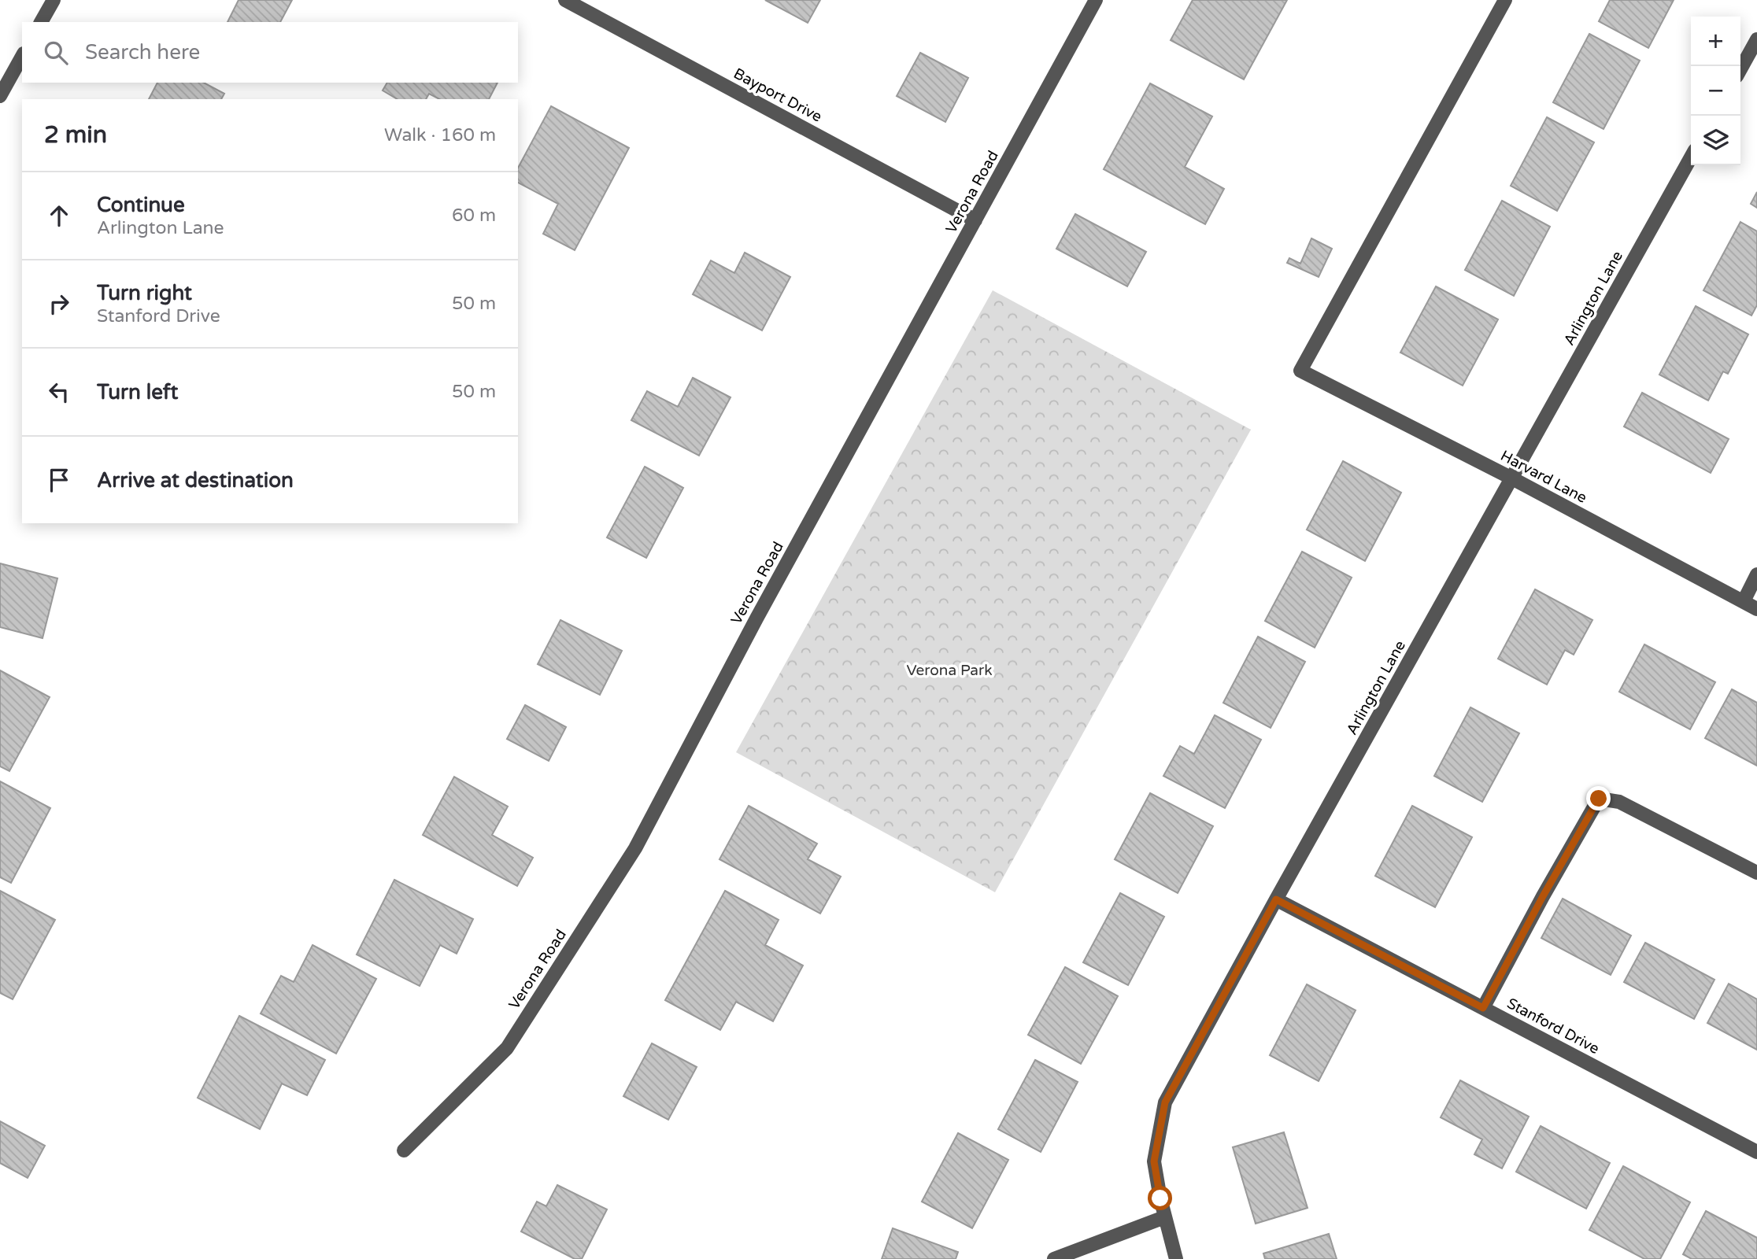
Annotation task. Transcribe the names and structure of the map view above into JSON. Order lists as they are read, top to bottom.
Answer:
{
  "streets": {
    "street": [
      "Bayport Drive",
      "Verona Road",
      "Arlington Lane",
      "Harvard Lane",
      "Stanford Drive"
    ]
  },
  "crossings": [
    ["Bayport Drive", "Verona Road"],
    ["Arlington Lane", "Harvard Lane"],
    ["Arlington Lane", "Stanford Drive"]
  ],
  "parks": ["Verona Park"],
  "page": {
    "map_buttons": ["+", "−"],
    "search": "Search here",
    "heading": ["2 min", "Walk · 160 m"],
    "list": [
      ["Continue", "Arlington Lane", "60 m"],
      ["Turn right", "Stanford Drive", "50 m"],
      ["Turn left", "50 m"],
      "Arrive at destination"
    ]
  }
}
